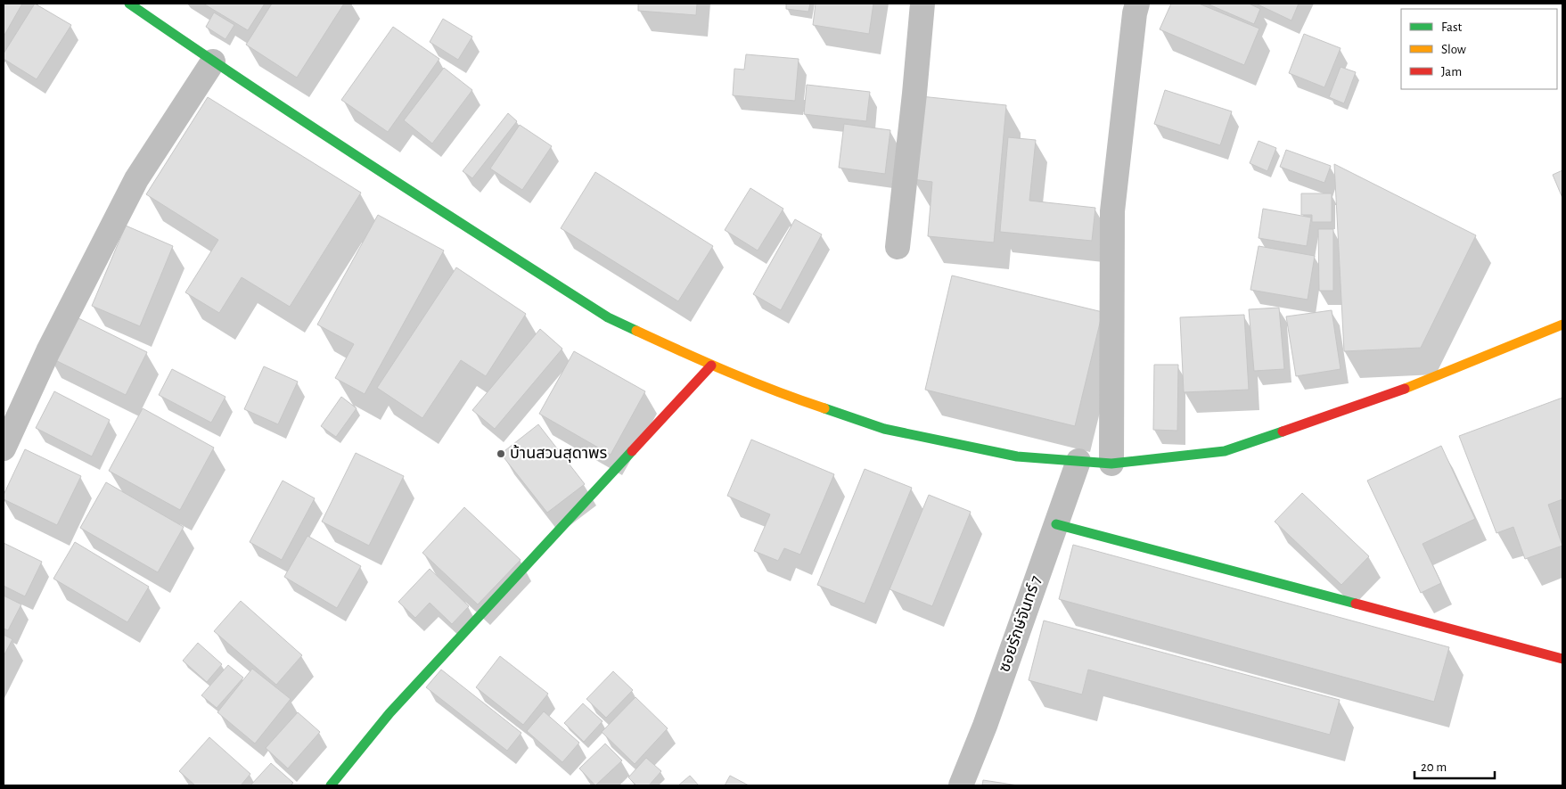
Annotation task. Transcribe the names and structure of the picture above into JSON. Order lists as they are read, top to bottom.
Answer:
{
  "streets": {
    "street": ["ซอยรักษ์จันทร์ 7"]
  },
  "places": ["บ้านสวนสุดาพร"],
  "legend": ["Fast", "Slow", "Jam"],
  "scale_bar": "20 m"
}
